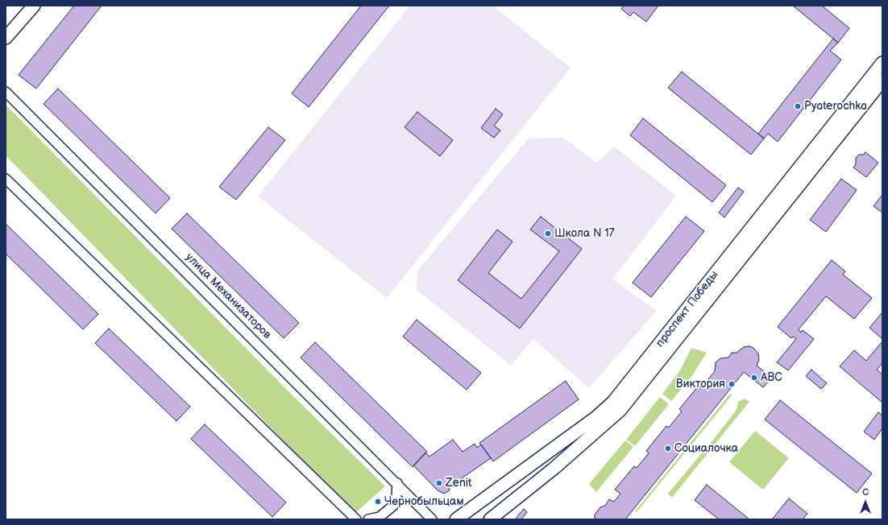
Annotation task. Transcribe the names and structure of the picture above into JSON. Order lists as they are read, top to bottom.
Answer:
{
  "streets": {
    "main road": ["проспект Победы"],
    "street": ["улица Механизаторов"]
  },
  "places": [
    "Pyaterochka",
    "Школа N 17",
    "АВС",
    "Виктория",
    "Социалочка",
    "Zenit",
    "Чернобыльцам"
  ],
  "north": "top"
}
